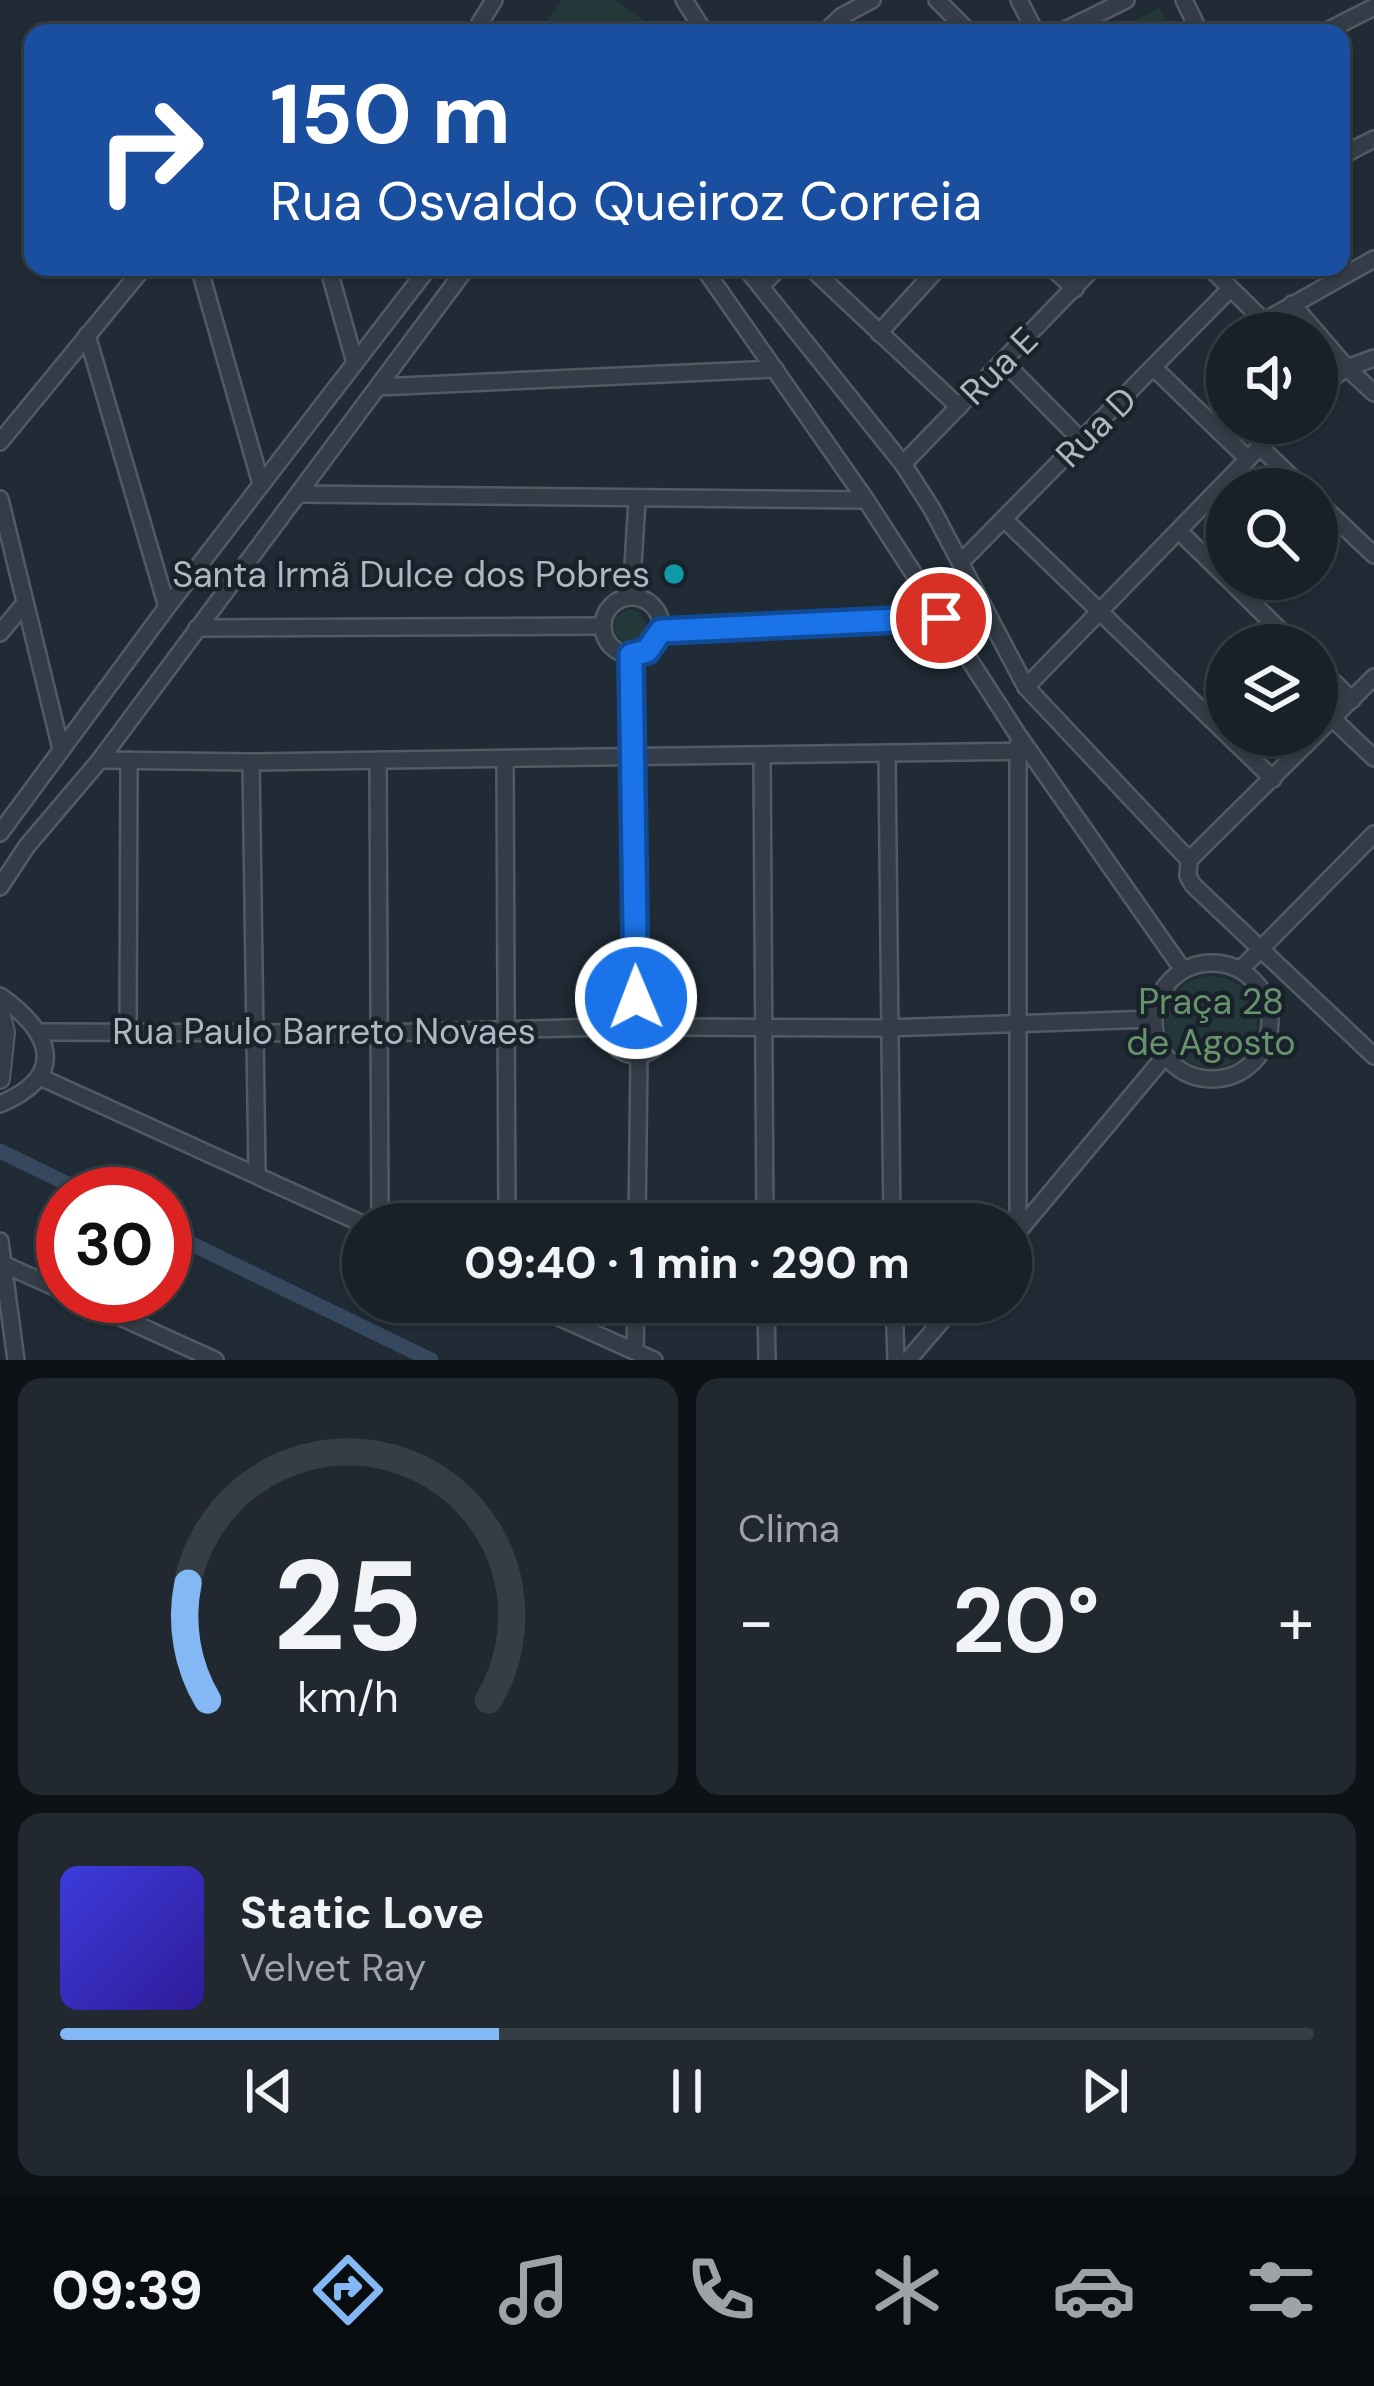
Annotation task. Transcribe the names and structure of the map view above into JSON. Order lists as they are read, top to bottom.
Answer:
{
  "streets": {
    "street": ["Rua E", "Rua D", "Rua Paulo Barreto Novaes"]
  },
  "parks": ["Praça 28 de Agosto"],
  "places": ["Santa Irmã Dulce dos Pobres"],
  "page": {
    "turn": ["150 m", "Rua Osvaldo Queiroz Correia"],
    "limit": "30",
    "trip": "09:40 · 1 min · 290 m",
    "tile": "Clima",
    "heat": ["−", "20°", "+"],
    "song": ["Static Love", "Velvet Ray"],
    "tabs": "09:39",
    "gauge": ["25", "km/h"]
  }
}
